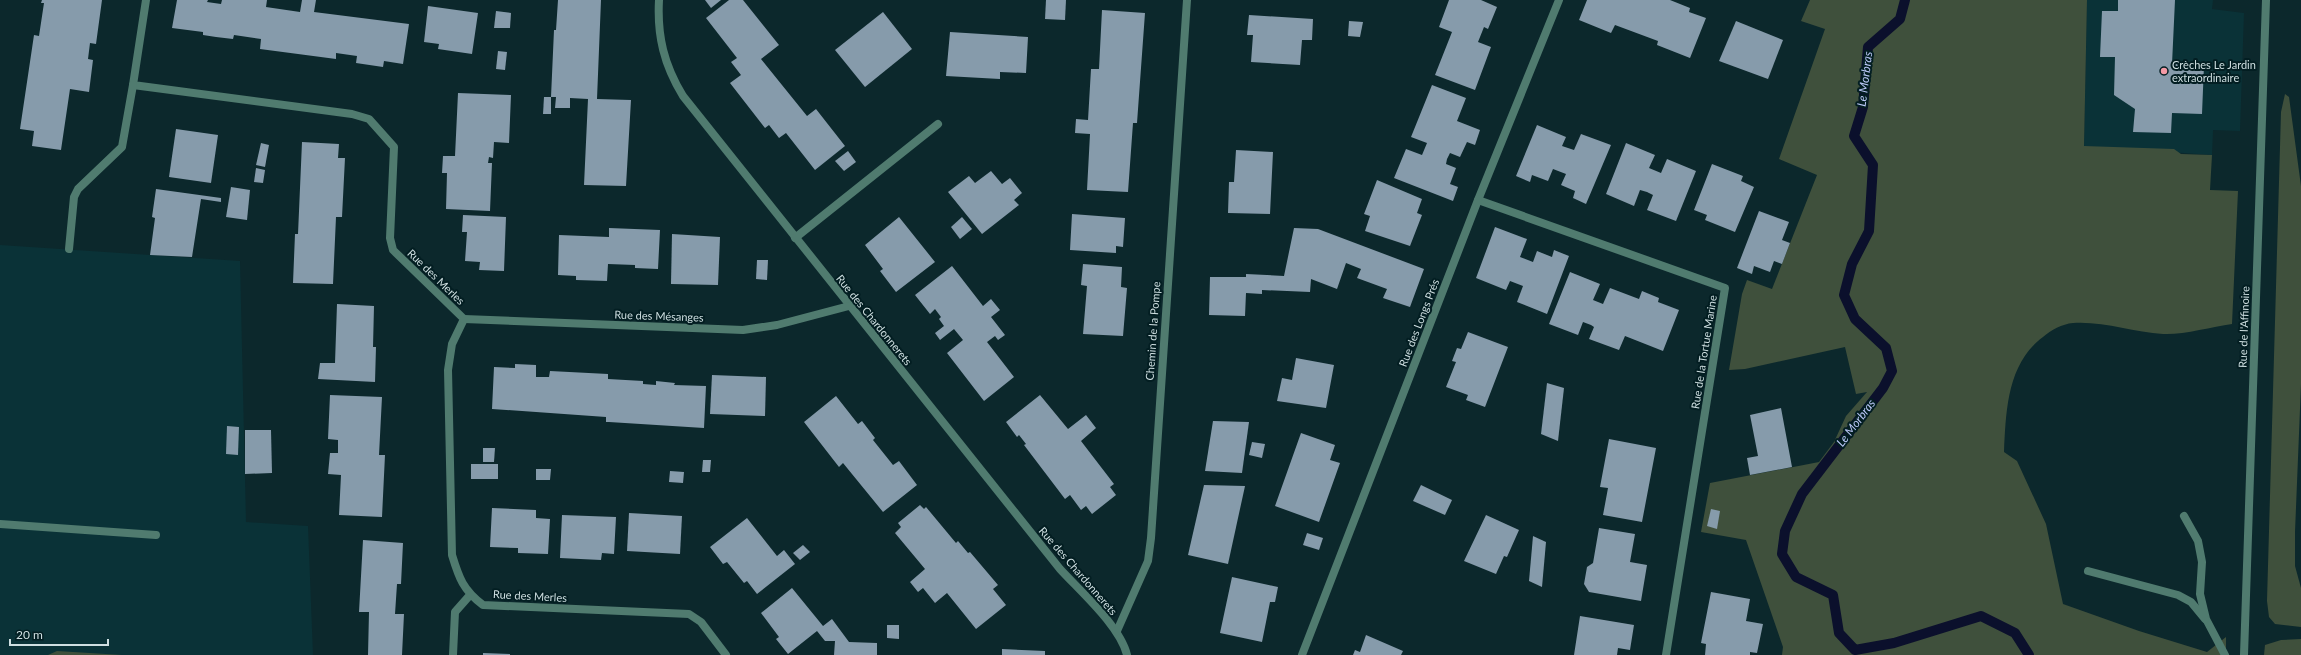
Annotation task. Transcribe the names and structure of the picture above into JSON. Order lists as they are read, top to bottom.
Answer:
{
  "streets": {
    "street": [
      "Rue des Merles",
      "Rue des Mésanges",
      "Rue des Chardonnerets",
      "Rue des Longs Prés",
      "Rue de l'Affinoire",
      "Chemin de la Pompe",
      "Rue de la Tortue Marine"
    ]
  },
  "crossings": [
    ["Rue des Merles", "Rue des Mésanges"],
    ["Rue des Mésanges", "Rue des Chardonnerets"],
    ["Rue des Chardonnerets", "Chemin de la Pompe"],
    ["Rue des Longs Prés", "Rue de la Tortue Marine"]
  ],
  "water": ["Le Morbras"],
  "places": ["Crèches Le Jardin extraordinaire"],
  "scale_bar": "20 m"
}
